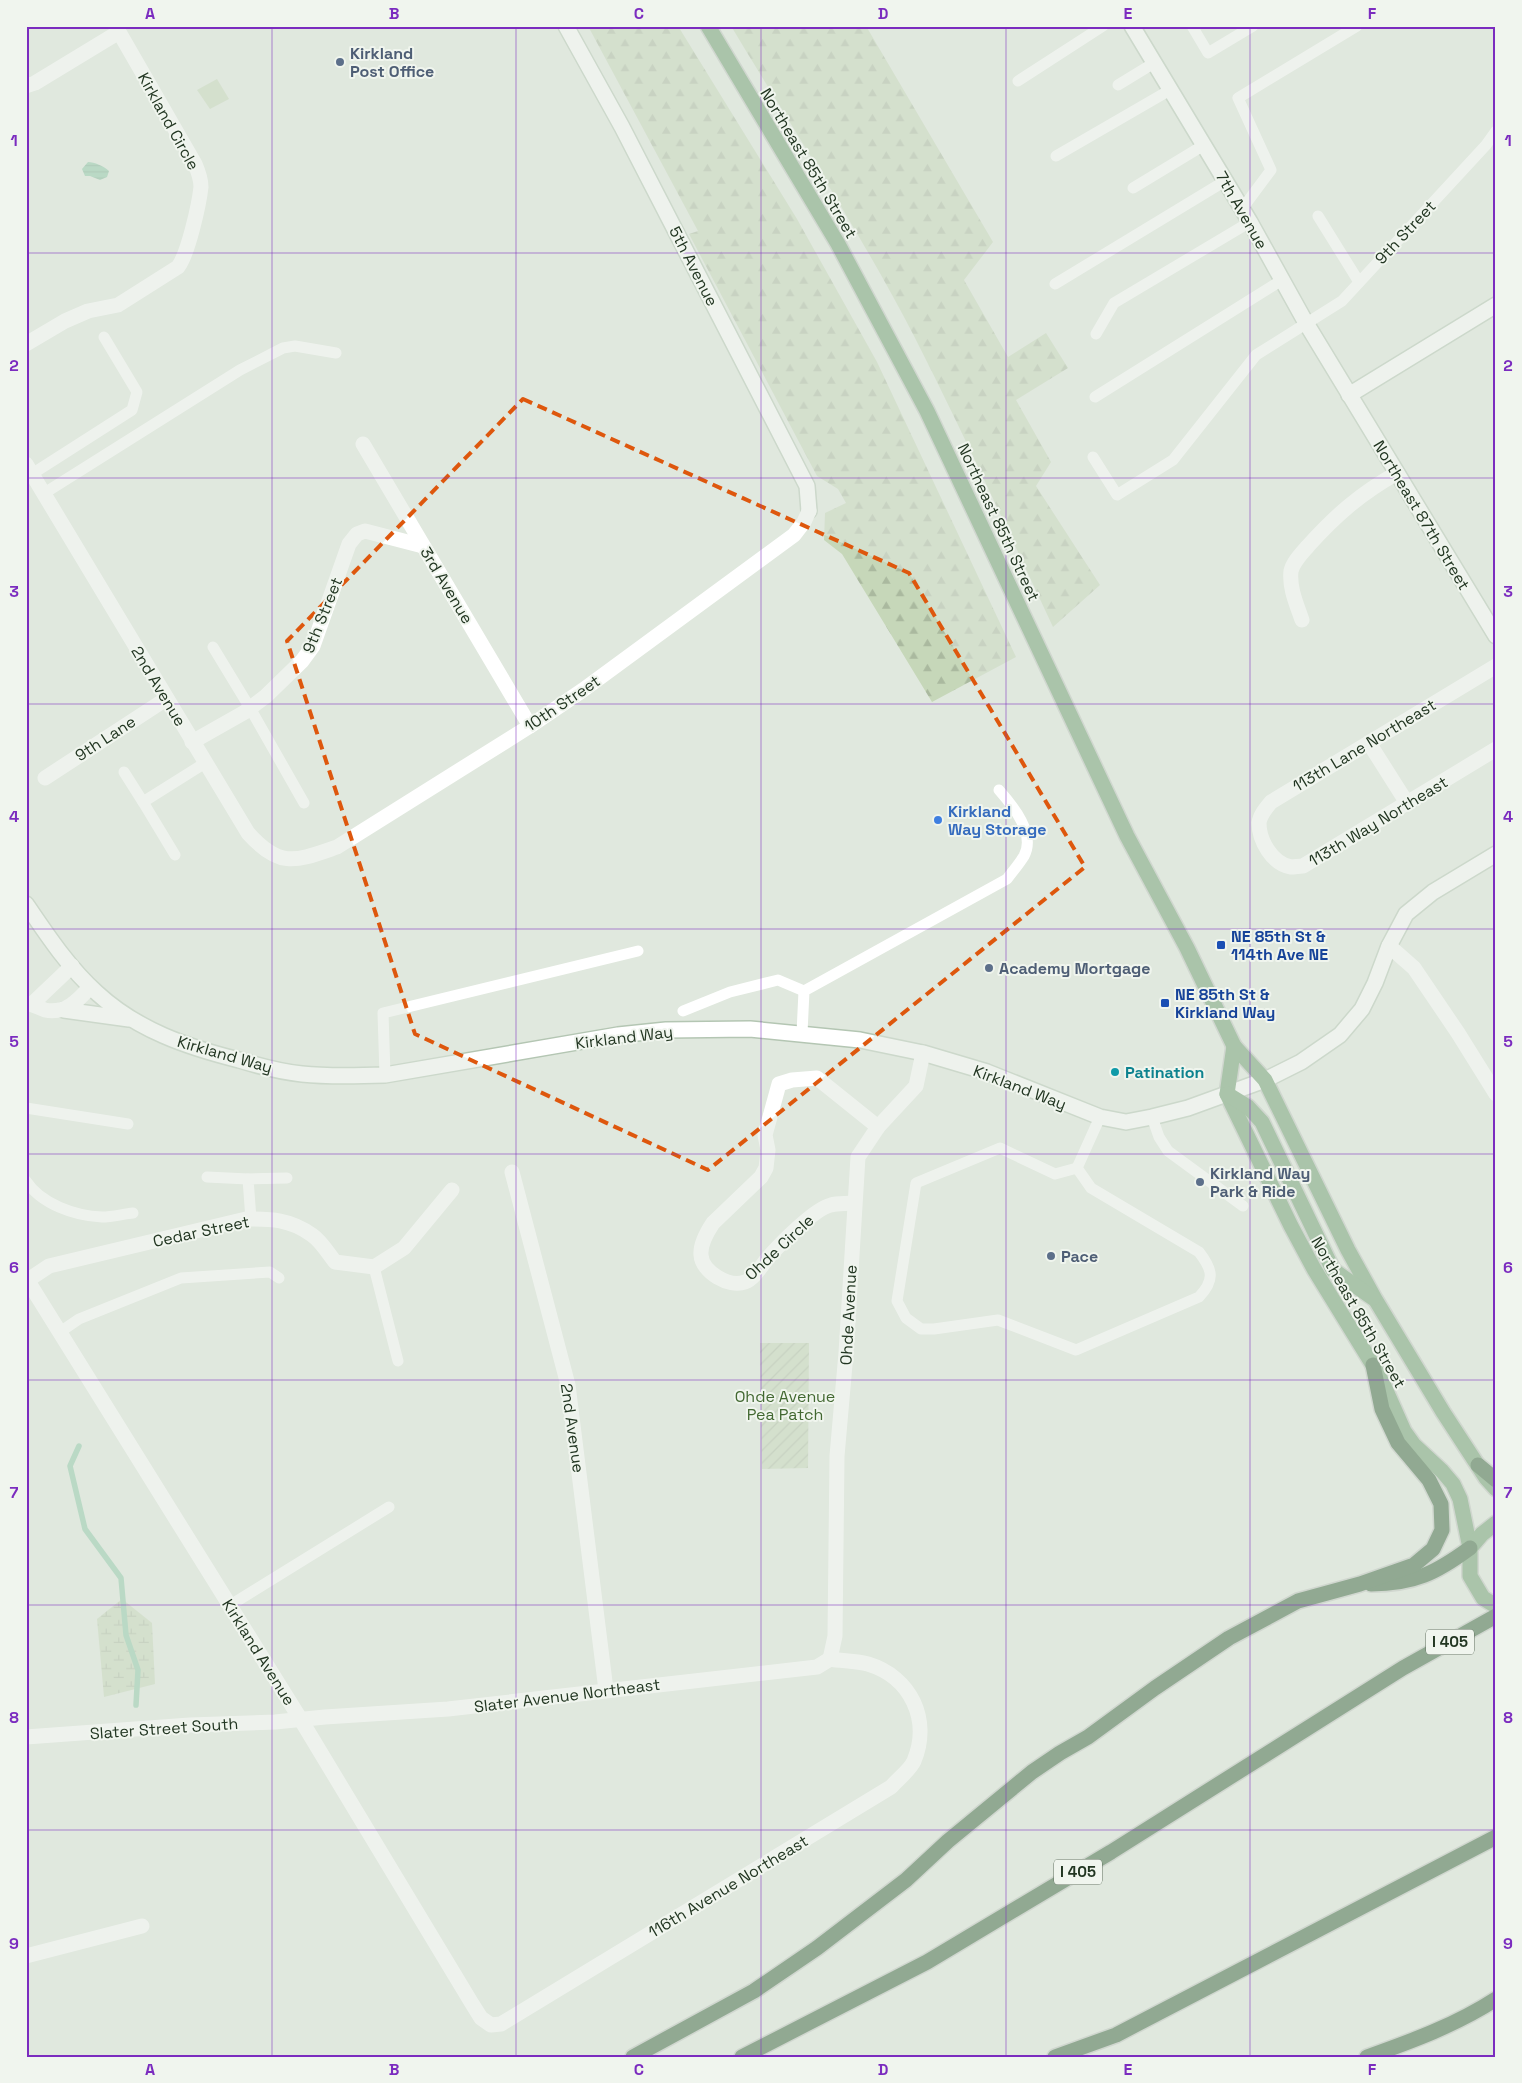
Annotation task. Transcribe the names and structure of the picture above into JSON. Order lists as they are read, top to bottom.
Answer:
{
  "streets": {
    "highway": ["I 405"],
    "main road": ["Northeast 85th Street"],
    "street": [
      "Kirkland Circle",
      "7th Avenue",
      "9th Street",
      "5th Avenue",
      "Northeast 87th Street",
      "3rd Avenue",
      "2nd Avenue",
      "10th Street",
      "9th Lane",
      "113th Lane Northeast",
      "113th Way Northeast",
      "Kirkland Way",
      "Cedar Street",
      "Ohde Circle",
      "Ohde Avenue",
      "Kirkland Avenue",
      "Slater Avenue Northeast",
      "Slater Street South",
      "116th Avenue Northeast"
    ]
  },
  "crossings": [
    ["Northeast 85th Street", "Kirkland Way"],
    ["7th Avenue", "9th Street"],
    ["7th Avenue", "Northeast 87th Street"],
    ["9th Street", "3rd Avenue"],
    ["9th Street", "2nd Avenue"],
    ["5th Avenue", "10th Street"],
    ["3rd Avenue", "10th Street"],
    ["2nd Avenue", "10th Street"],
    ["2nd Avenue", "9th Lane"],
    ["2nd Avenue", "Slater Avenue Northeast"],
    ["113th Lane Northeast", "113th Way Northeast"],
    ["Kirkland Way", "Ohde Avenue"],
    ["Cedar Street", "Kirkland Avenue"],
    ["Ohde Circle", "Ohde Avenue"],
    ["Ohde Avenue", "Slater Avenue Northeast"],
    ["Ohde Avenue", "116th Avenue Northeast"],
    ["Kirkland Avenue", "Slater Avenue Northeast"],
    ["Kirkland Avenue", "Slater Street South"],
    ["Kirkland Avenue", "116th Avenue Northeast"],
    ["Slater Avenue Northeast", "Slater Street South"],
    ["Slater Avenue Northeast", "116th Avenue Northeast"]
  ],
  "parks": ["Ohde Avenue Pea Patch"],
  "places": {
    "other": [
      "Kirkland Post Office",
      "Kirkland Way Storage",
      "Academy Mortgage",
      "Patination",
      "Kirkland Way Park & Ride",
      "Pace"
    ],
    "transit": ["NE 85th St & 114th Ave NE", "NE 85th St & Kirkland Way"]
  },
  "grid": {
    "columns": [
      "A",
      "B",
      "C",
      "D",
      "E",
      "F"
    ],
    "rows": [
      "1",
      "2",
      "3",
      "4",
      "5",
      "6",
      "7",
      "8",
      "9"
    ]
  }
}
